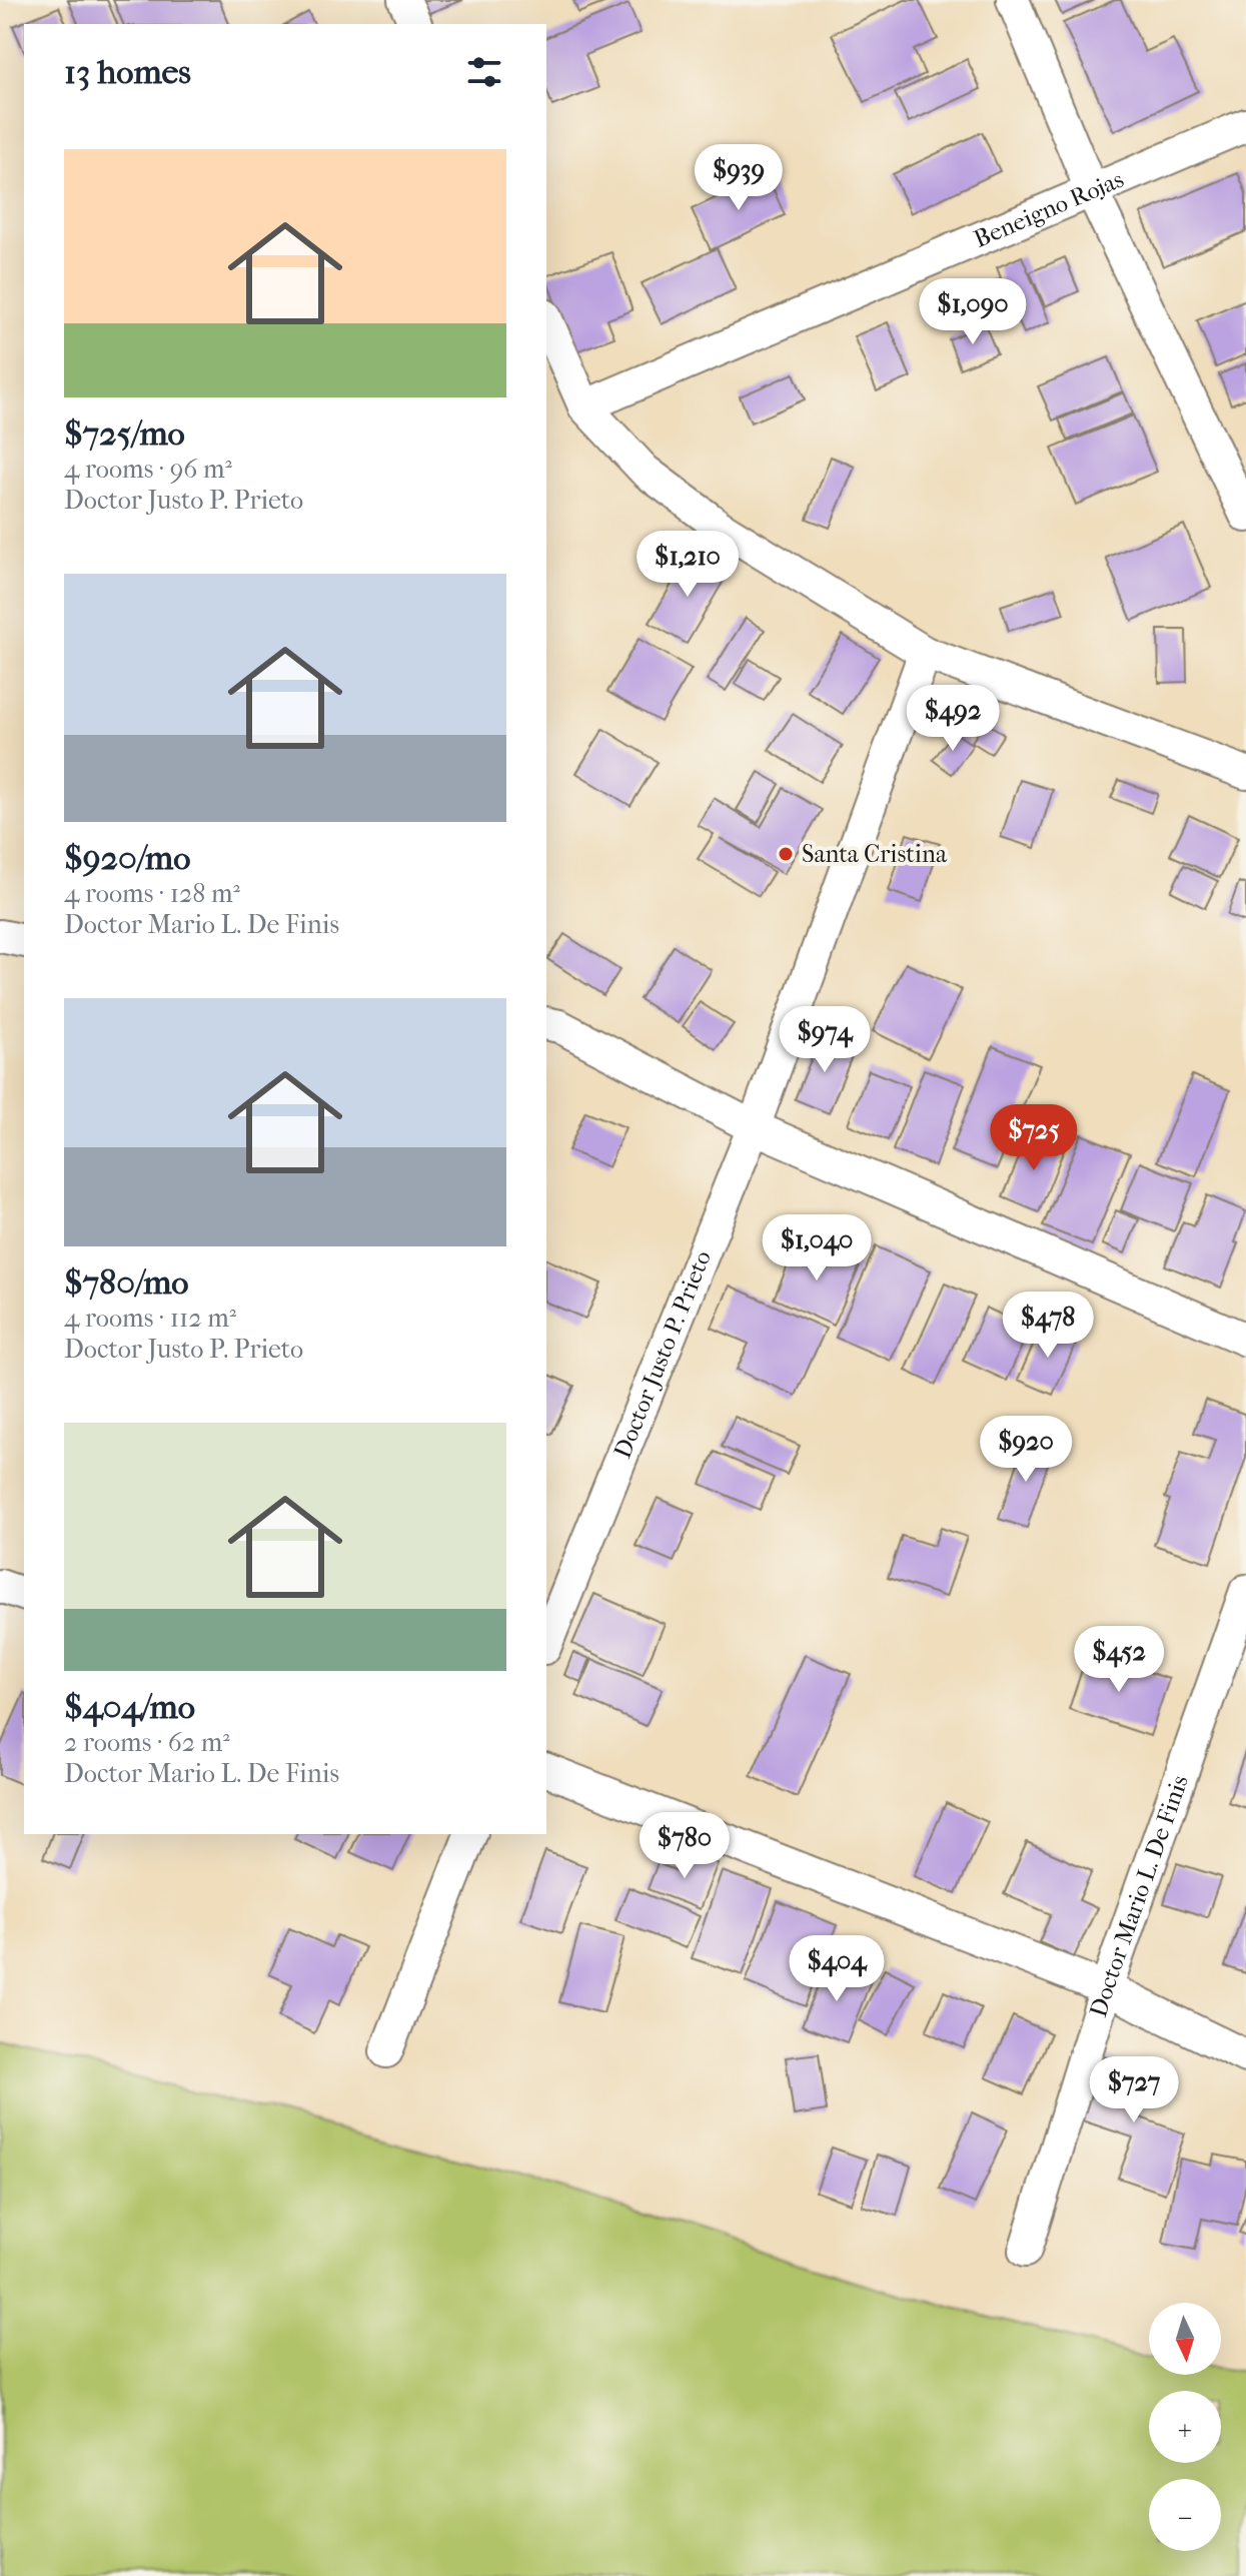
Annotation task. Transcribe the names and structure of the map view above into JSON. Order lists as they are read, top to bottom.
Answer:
{
  "streets": {
    "street": ["Beneigno Rojas", "Doctor Justo P. Prieto", "Doctor Mario L. De Finis"]
  },
  "places": ["Santa Cristina"],
  "north": "bottom",
  "page": {
    "heading": "13 homes",
    "list": [
      {
        "name": "$725/mo",
        "note": "4 rooms · 96 m² · Doctor Justo P. Prieto"
      },
      {
        "name": "$920/mo",
        "note": "4 rooms · 128 m² · Doctor Mario L. De Finis"
      },
      {
        "name": "$780/mo",
        "note": "4 rooms · 112 m² · Doctor Justo P. Prieto"
      },
      {
        "name": "$404/mo",
        "note": "2 rooms · 62 m² · Doctor Mario L. De Finis"
      }
    ],
    "price": [
      "$939",
      "$1,090",
      "$1,210",
      "$492",
      "$974",
      "$725",
      "$1,040",
      "$478",
      "$920",
      "$452",
      "$780",
      "$404",
      "$727"
    ],
    "map_buttons": ["+", "−"]
  }
}
